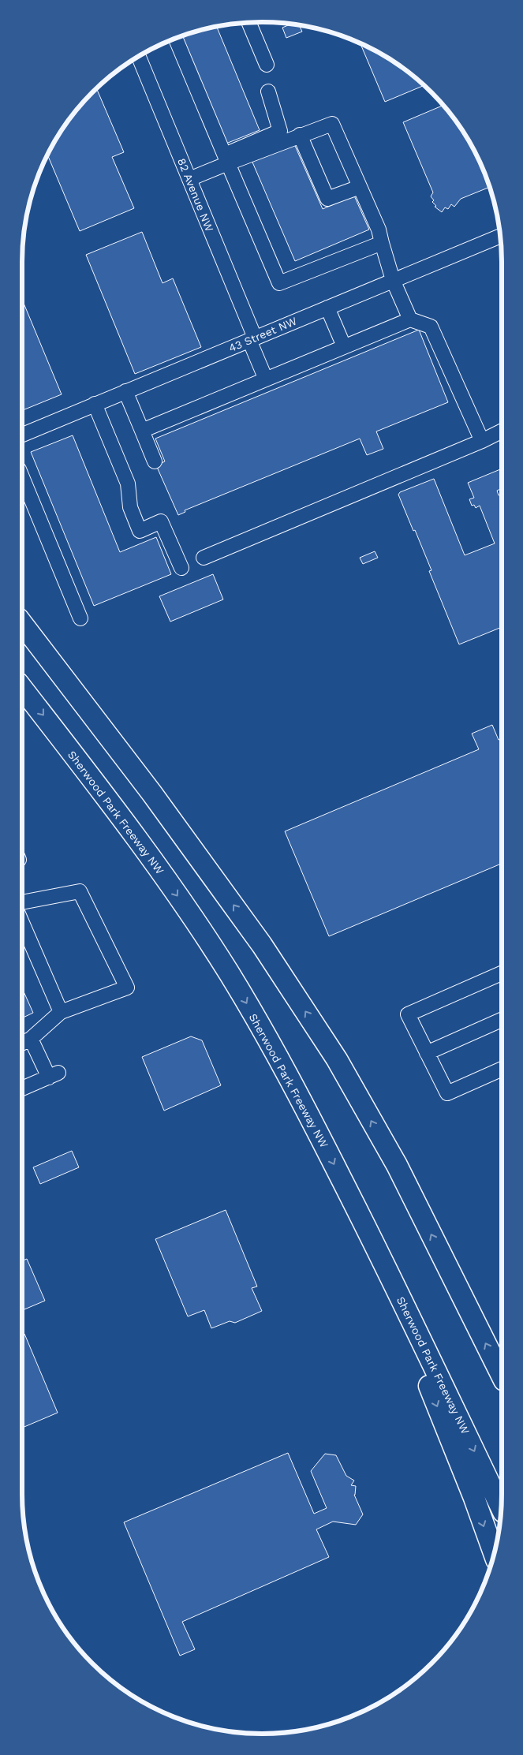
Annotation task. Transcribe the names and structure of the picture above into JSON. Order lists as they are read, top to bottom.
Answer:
{
  "streets": {
    "highway": ["Sherwood Park Freeway NW"],
    "street": ["82 Avenue NW", "43 Street NW"]
  },
  "crossings": [
    ["82 Avenue NW", "43 Street NW"]
  ]
}
